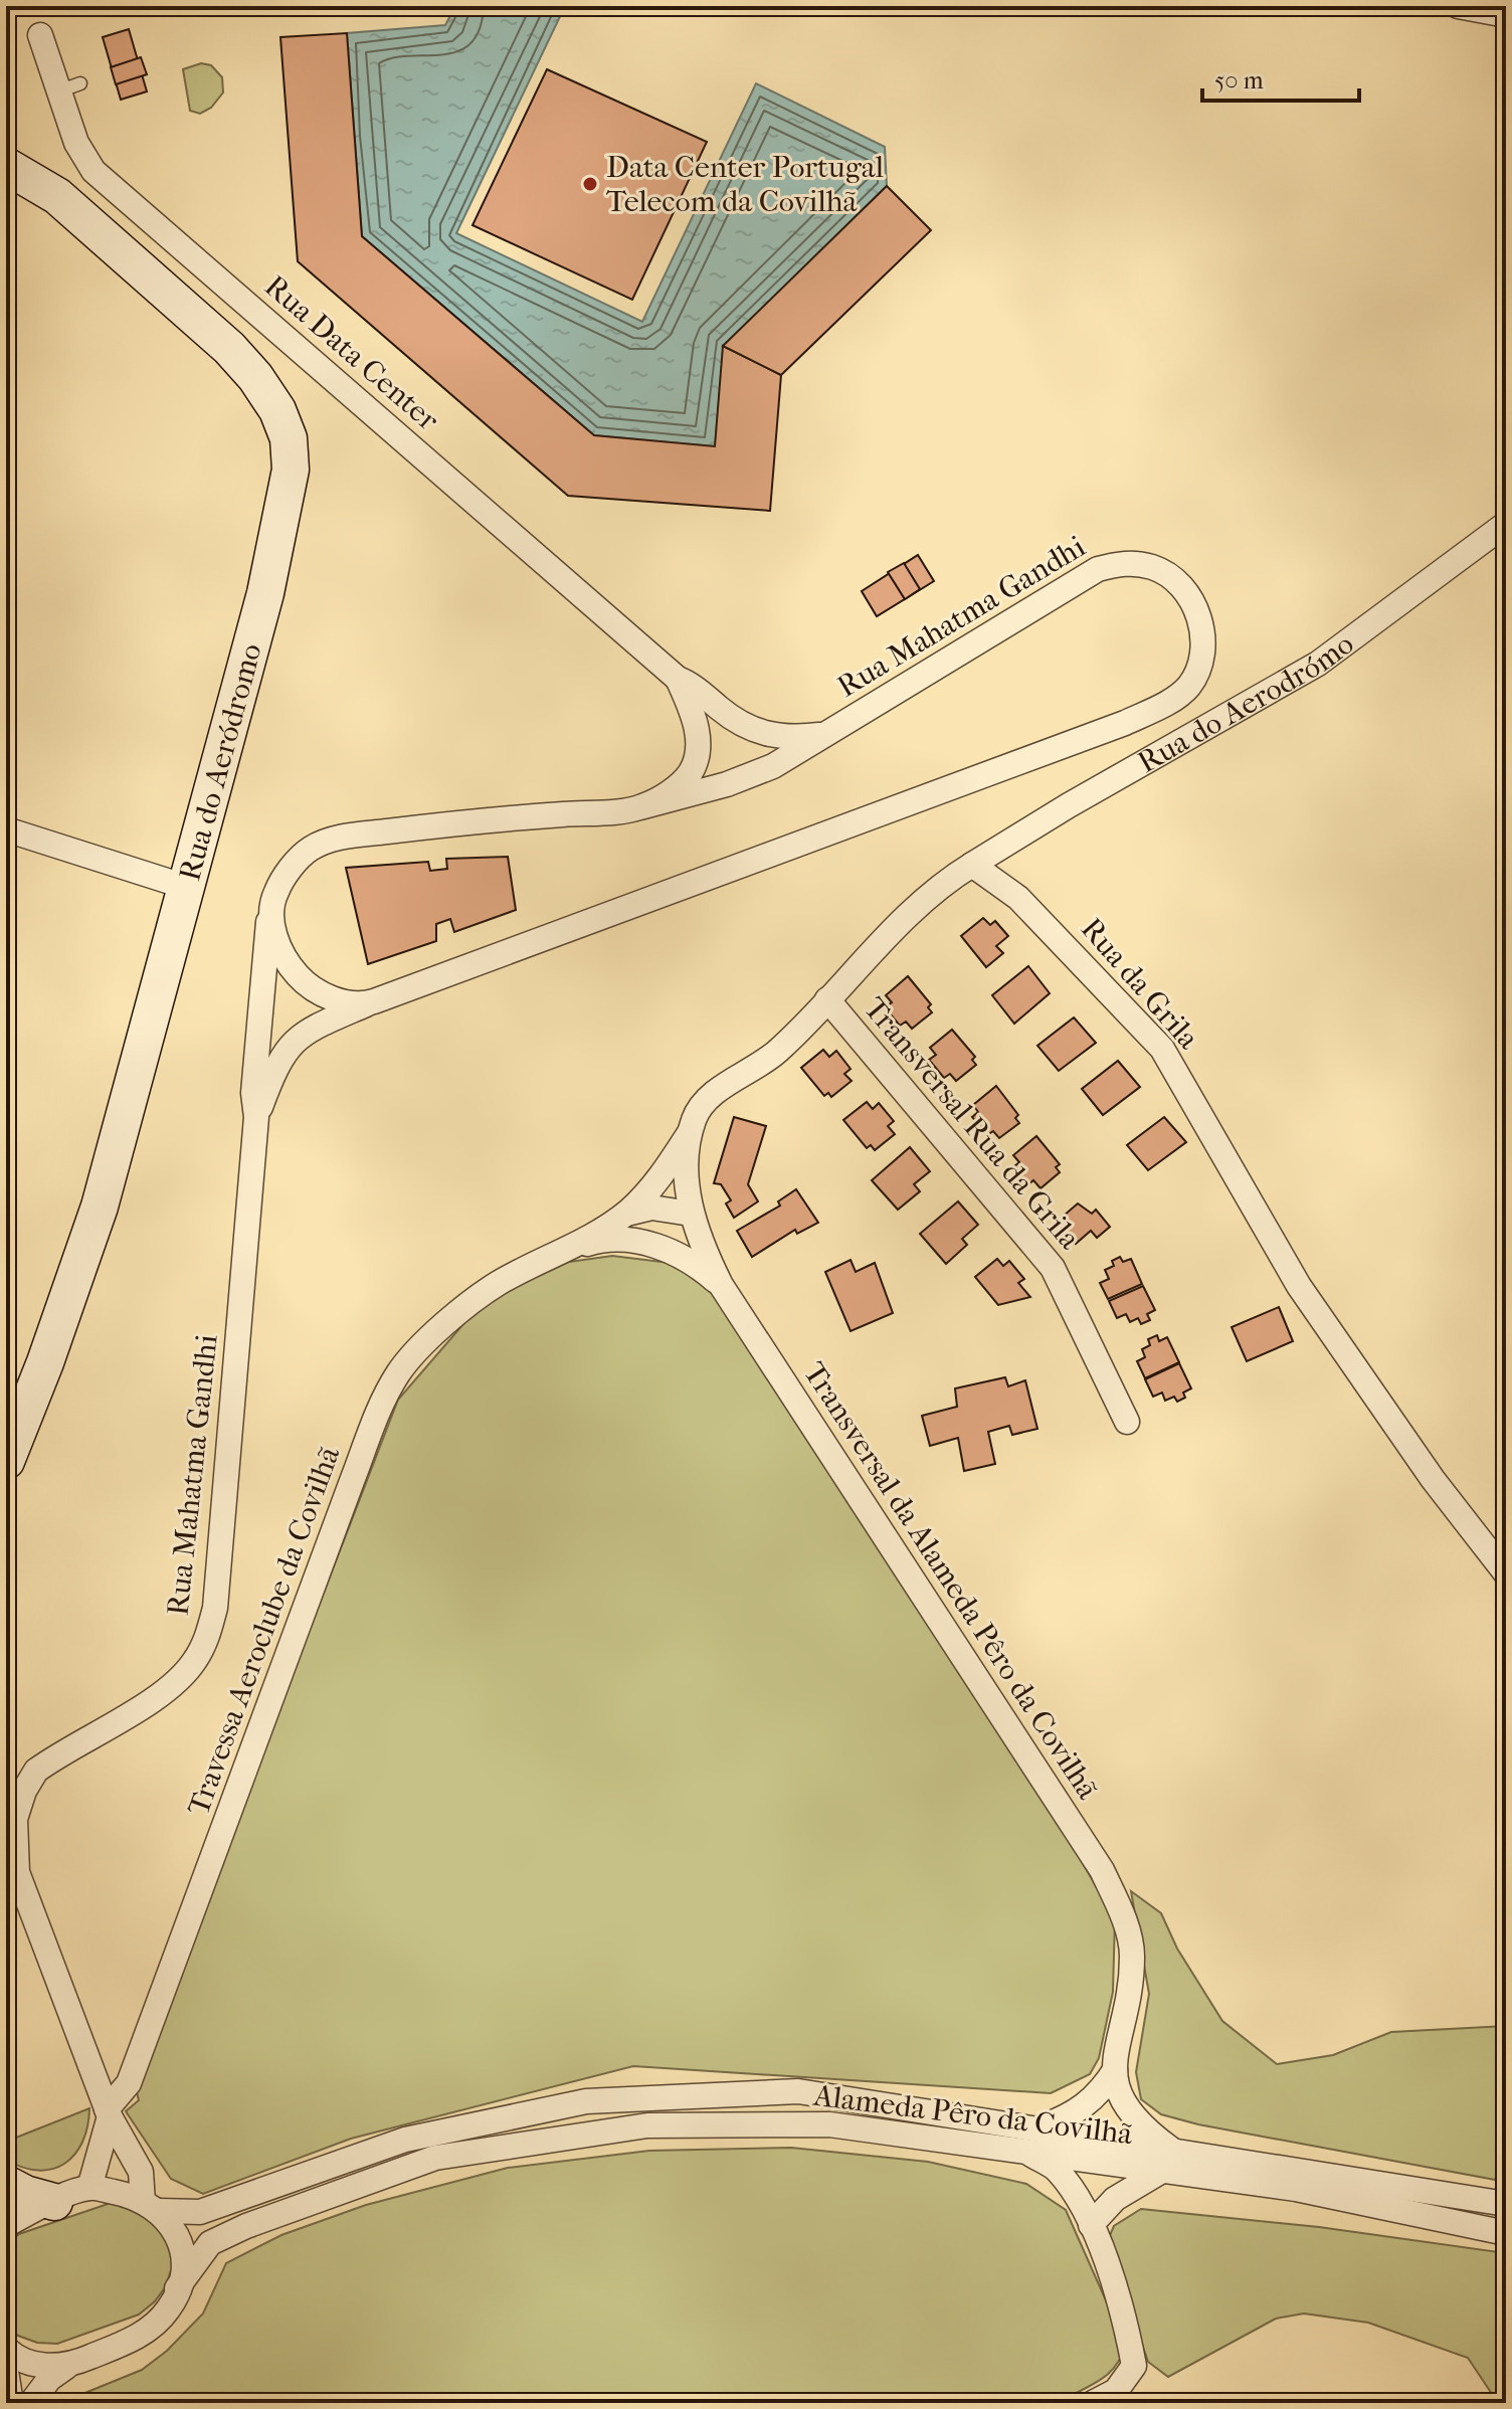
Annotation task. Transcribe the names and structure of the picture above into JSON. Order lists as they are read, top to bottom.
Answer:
{
  "streets": {
    "main road": ["Rua do Aeródromo"],
    "street": [
      "Rua Data Center",
      "Rua Mahatma Gandhi",
      "Rua do Aerodrómo",
      "Rua da Grila",
      "Transversal Rua da Grila",
      "Transversal da Alameda Pêro da Covilhã",
      "Travessa Aeroclube da Covilhã",
      "Alameda Pêro da Covilhã"
    ]
  },
  "crossings": [
    ["Rua Data Center", "Rua Mahatma Gandhi"],
    ["Rua Mahatma Gandhi", "Travessa Aeroclube da Covilhã"],
    ["Rua Mahatma Gandhi", "Alameda Pêro da Covilhã"],
    ["Rua do Aerodrómo", "Rua da Grila"],
    ["Transversal da Alameda Pêro da Covilhã", "Travessa Aeroclube da Covilhã"],
    ["Transversal da Alameda Pêro da Covilhã", "Alameda Pêro da Covilhã"]
  ],
  "places": ["Data Center Portugal Telecom da Covilhã"],
  "scale_bar": "50 m"
}
